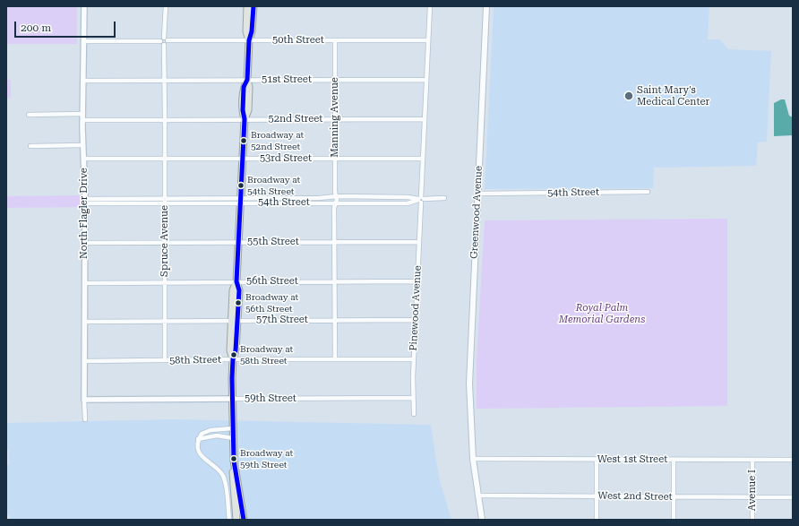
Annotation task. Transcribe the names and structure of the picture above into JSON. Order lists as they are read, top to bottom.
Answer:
{
  "streets": {
    "main road": ["Greenwood Avenue"],
    "street": [
      "50th Street",
      "51st Street",
      "Manning Avenue",
      "52nd Street",
      "53rd Street",
      "54th Street",
      "North Flagler Drive",
      "Spruce Avenue",
      "55th Street",
      "56th Street",
      "Pinewood Avenue",
      "57th Street",
      "58th Street",
      "59th Street",
      "West 1st Street",
      "Avenue I",
      "West 2nd Street"
    ]
  },
  "crossings": [
    ["50th Street", "Manning Avenue"],
    ["50th Street", "Pinewood Avenue"],
    ["51st Street", "Manning Avenue"],
    ["51st Street", "North Flagler Drive"],
    ["51st Street", "Spruce Avenue"],
    ["51st Street", "Pinewood Avenue"],
    ["Manning Avenue", "52nd Street"],
    ["Manning Avenue", "53rd Street"],
    ["Manning Avenue", "54th Street"],
    ["Manning Avenue", "55th Street"],
    ["Manning Avenue", "56th Street"],
    ["Manning Avenue", "57th Street"],
    ["Manning Avenue", "58th Street"],
    ["52nd Street", "North Flagler Drive"],
    ["52nd Street", "Spruce Avenue"],
    ["52nd Street", "Pinewood Avenue"],
    ["53rd Street", "North Flagler Drive"],
    ["53rd Street", "Spruce Avenue"],
    ["53rd Street", "Pinewood Avenue"],
    ["54th Street", "Greenwood Avenue"],
    ["54th Street", "North Flagler Drive"],
    ["54th Street", "Spruce Avenue"],
    ["54th Street", "Pinewood Avenue"],
    ["Greenwood Avenue", "West 1st Street"],
    ["Greenwood Avenue", "West 2nd Street"],
    ["North Flagler Drive", "55th Street"],
    ["North Flagler Drive", "56th Street"],
    ["North Flagler Drive", "57th Street"],
    ["North Flagler Drive", "58th Street"],
    ["North Flagler Drive", "59th Street"],
    ["Spruce Avenue", "55th Street"],
    ["Spruce Avenue", "56th Street"],
    ["Spruce Avenue", "57th Street"],
    ["Spruce Avenue", "58th Street"],
    ["55th Street", "Pinewood Avenue"],
    ["56th Street", "Pinewood Avenue"],
    ["Pinewood Avenue", "57th Street"],
    ["Pinewood Avenue", "58th Street"],
    ["Pinewood Avenue", "59th Street"],
    ["West 1st Street", "Avenue I"],
    ["Avenue I", "West 2nd Street"]
  ],
  "parks": ["Royal Palm Memorial Gardens"],
  "places": [
    "Saint Mary's Medical Center",
    "Broadway at 52nd Street",
    "Broadway at 54th Street",
    "Broadway at 56th Street",
    "Broadway at 58th Street",
    "Broadway at 59th Street"
  ],
  "scale_bar": "200 m"
}
